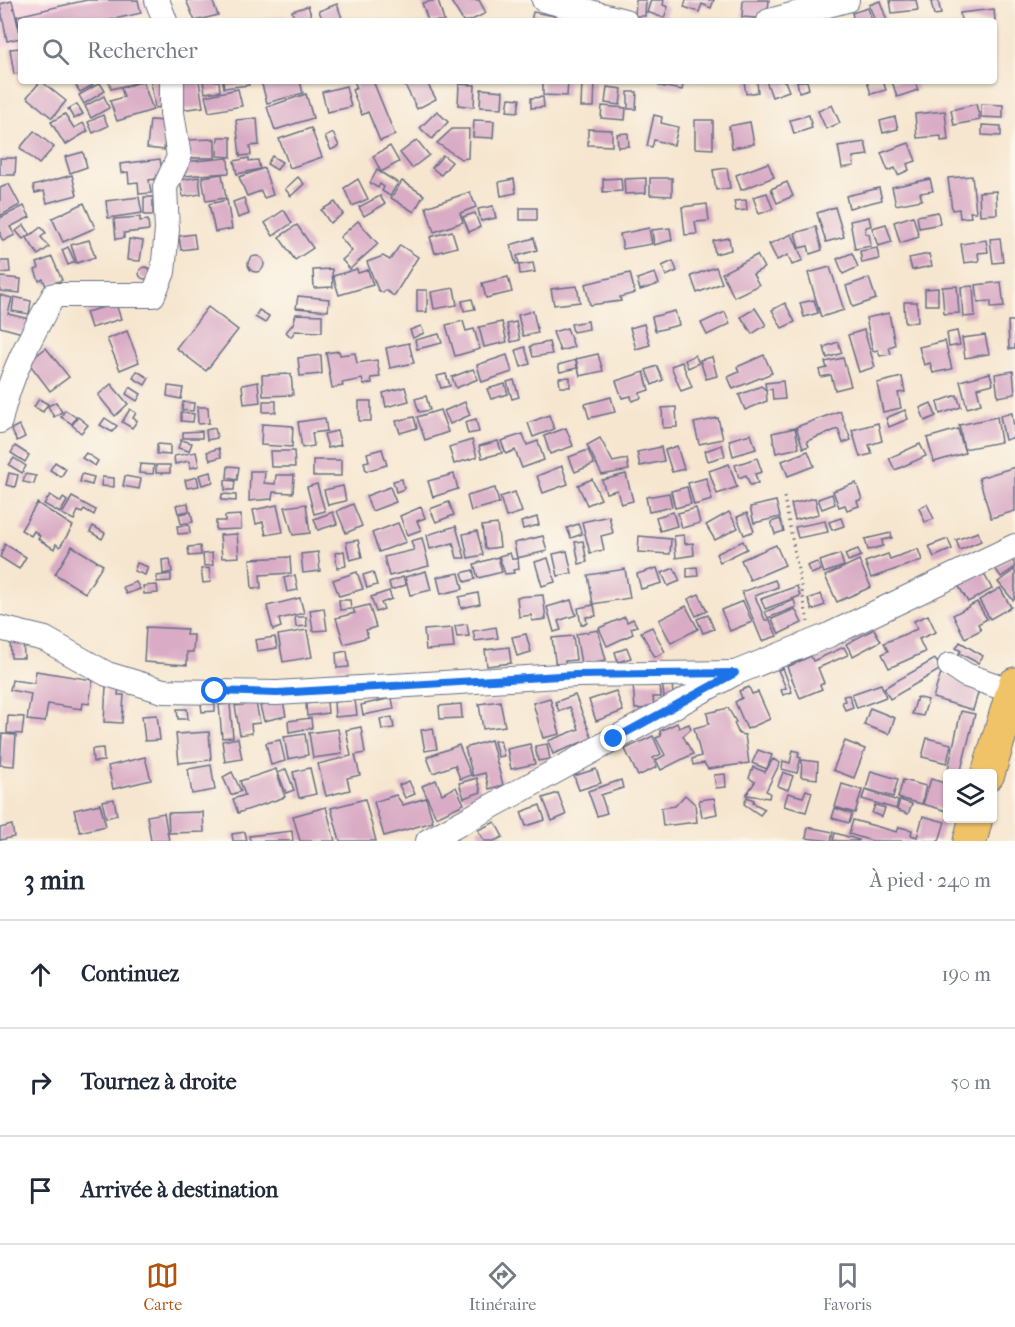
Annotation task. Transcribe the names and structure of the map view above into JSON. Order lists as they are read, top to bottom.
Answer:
{
  "page": {
    "search": "Rechercher",
    "heading": ["3 min", "À pied · 240 m"],
    "list": [
      ["Continuez", "190 m"],
      ["Tournez à droite", "50 m"],
      "Arrivée à destination"
    ],
    "nav": ["Carte", "Itinéraire", "Favoris"]
  }
}
